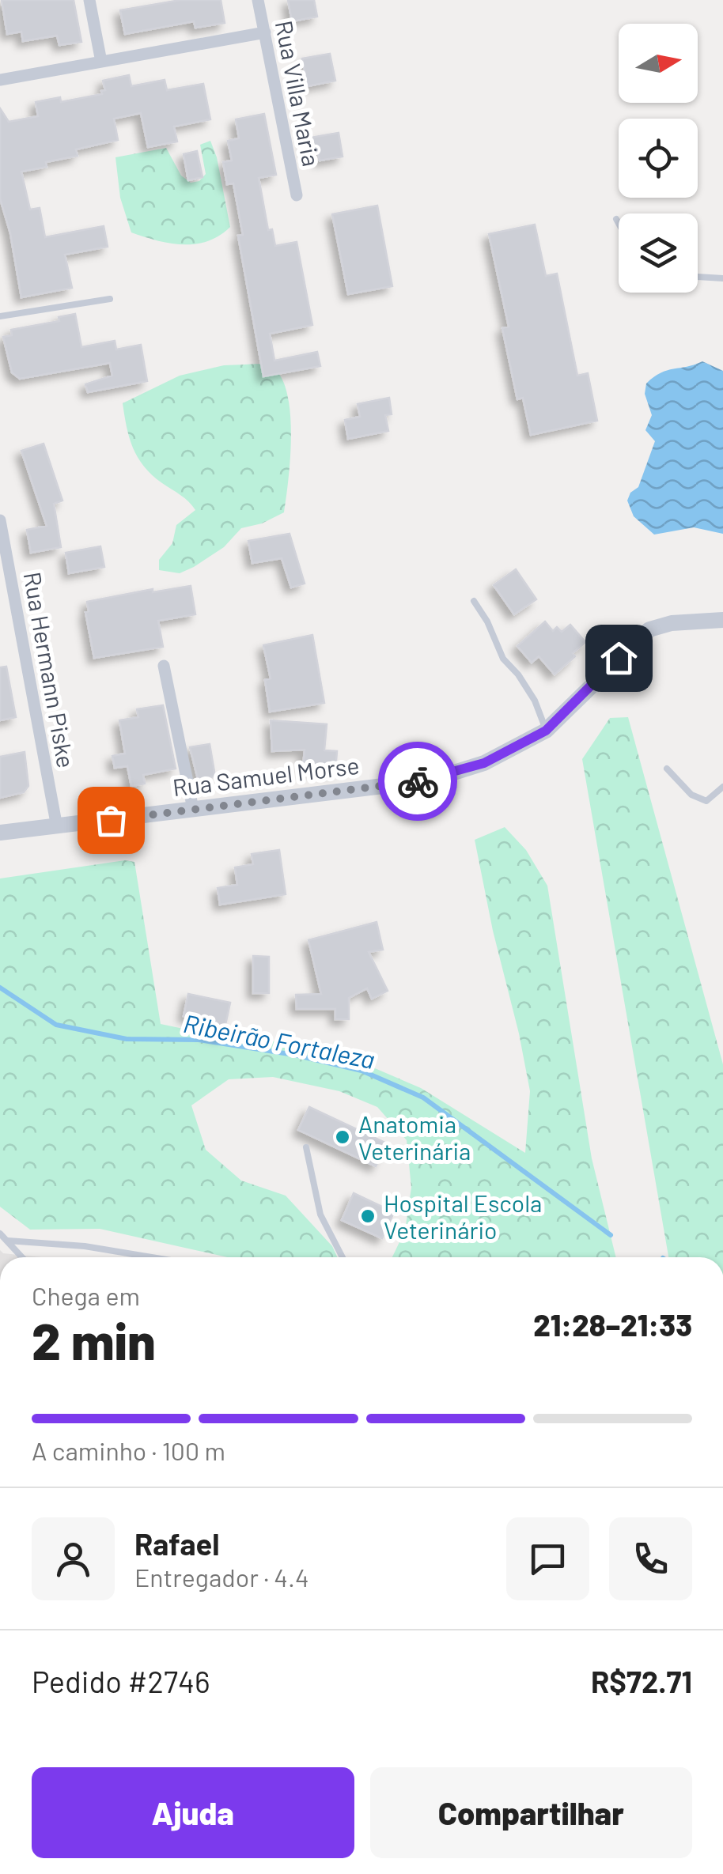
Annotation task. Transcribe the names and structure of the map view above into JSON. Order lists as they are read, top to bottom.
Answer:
{
  "streets": {
    "street": ["Rua Villa Maria", "Rua Hermann Piske", "Rua Samuel Morse"]
  },
  "crossings": [
    ["Rua Hermann Piske", "Rua Samuel Morse"]
  ],
  "water": ["Ribeirão Fortaleza"],
  "places": ["Anatomia Veterinária", "Hospital Escola Veterinário"],
  "north": "right",
  "page": {
    "heading": ["2 min", "Chega em", "21:28–21:33"],
    "panel": [
      "Rafael",
      "Entregador · 4.4",
      "Pedido #2746",
      "R$72.71"
    ],
    "bar": "A caminho · 100 m",
    "buttons": ["Ajuda", "Compartilhar"]
  }
}
